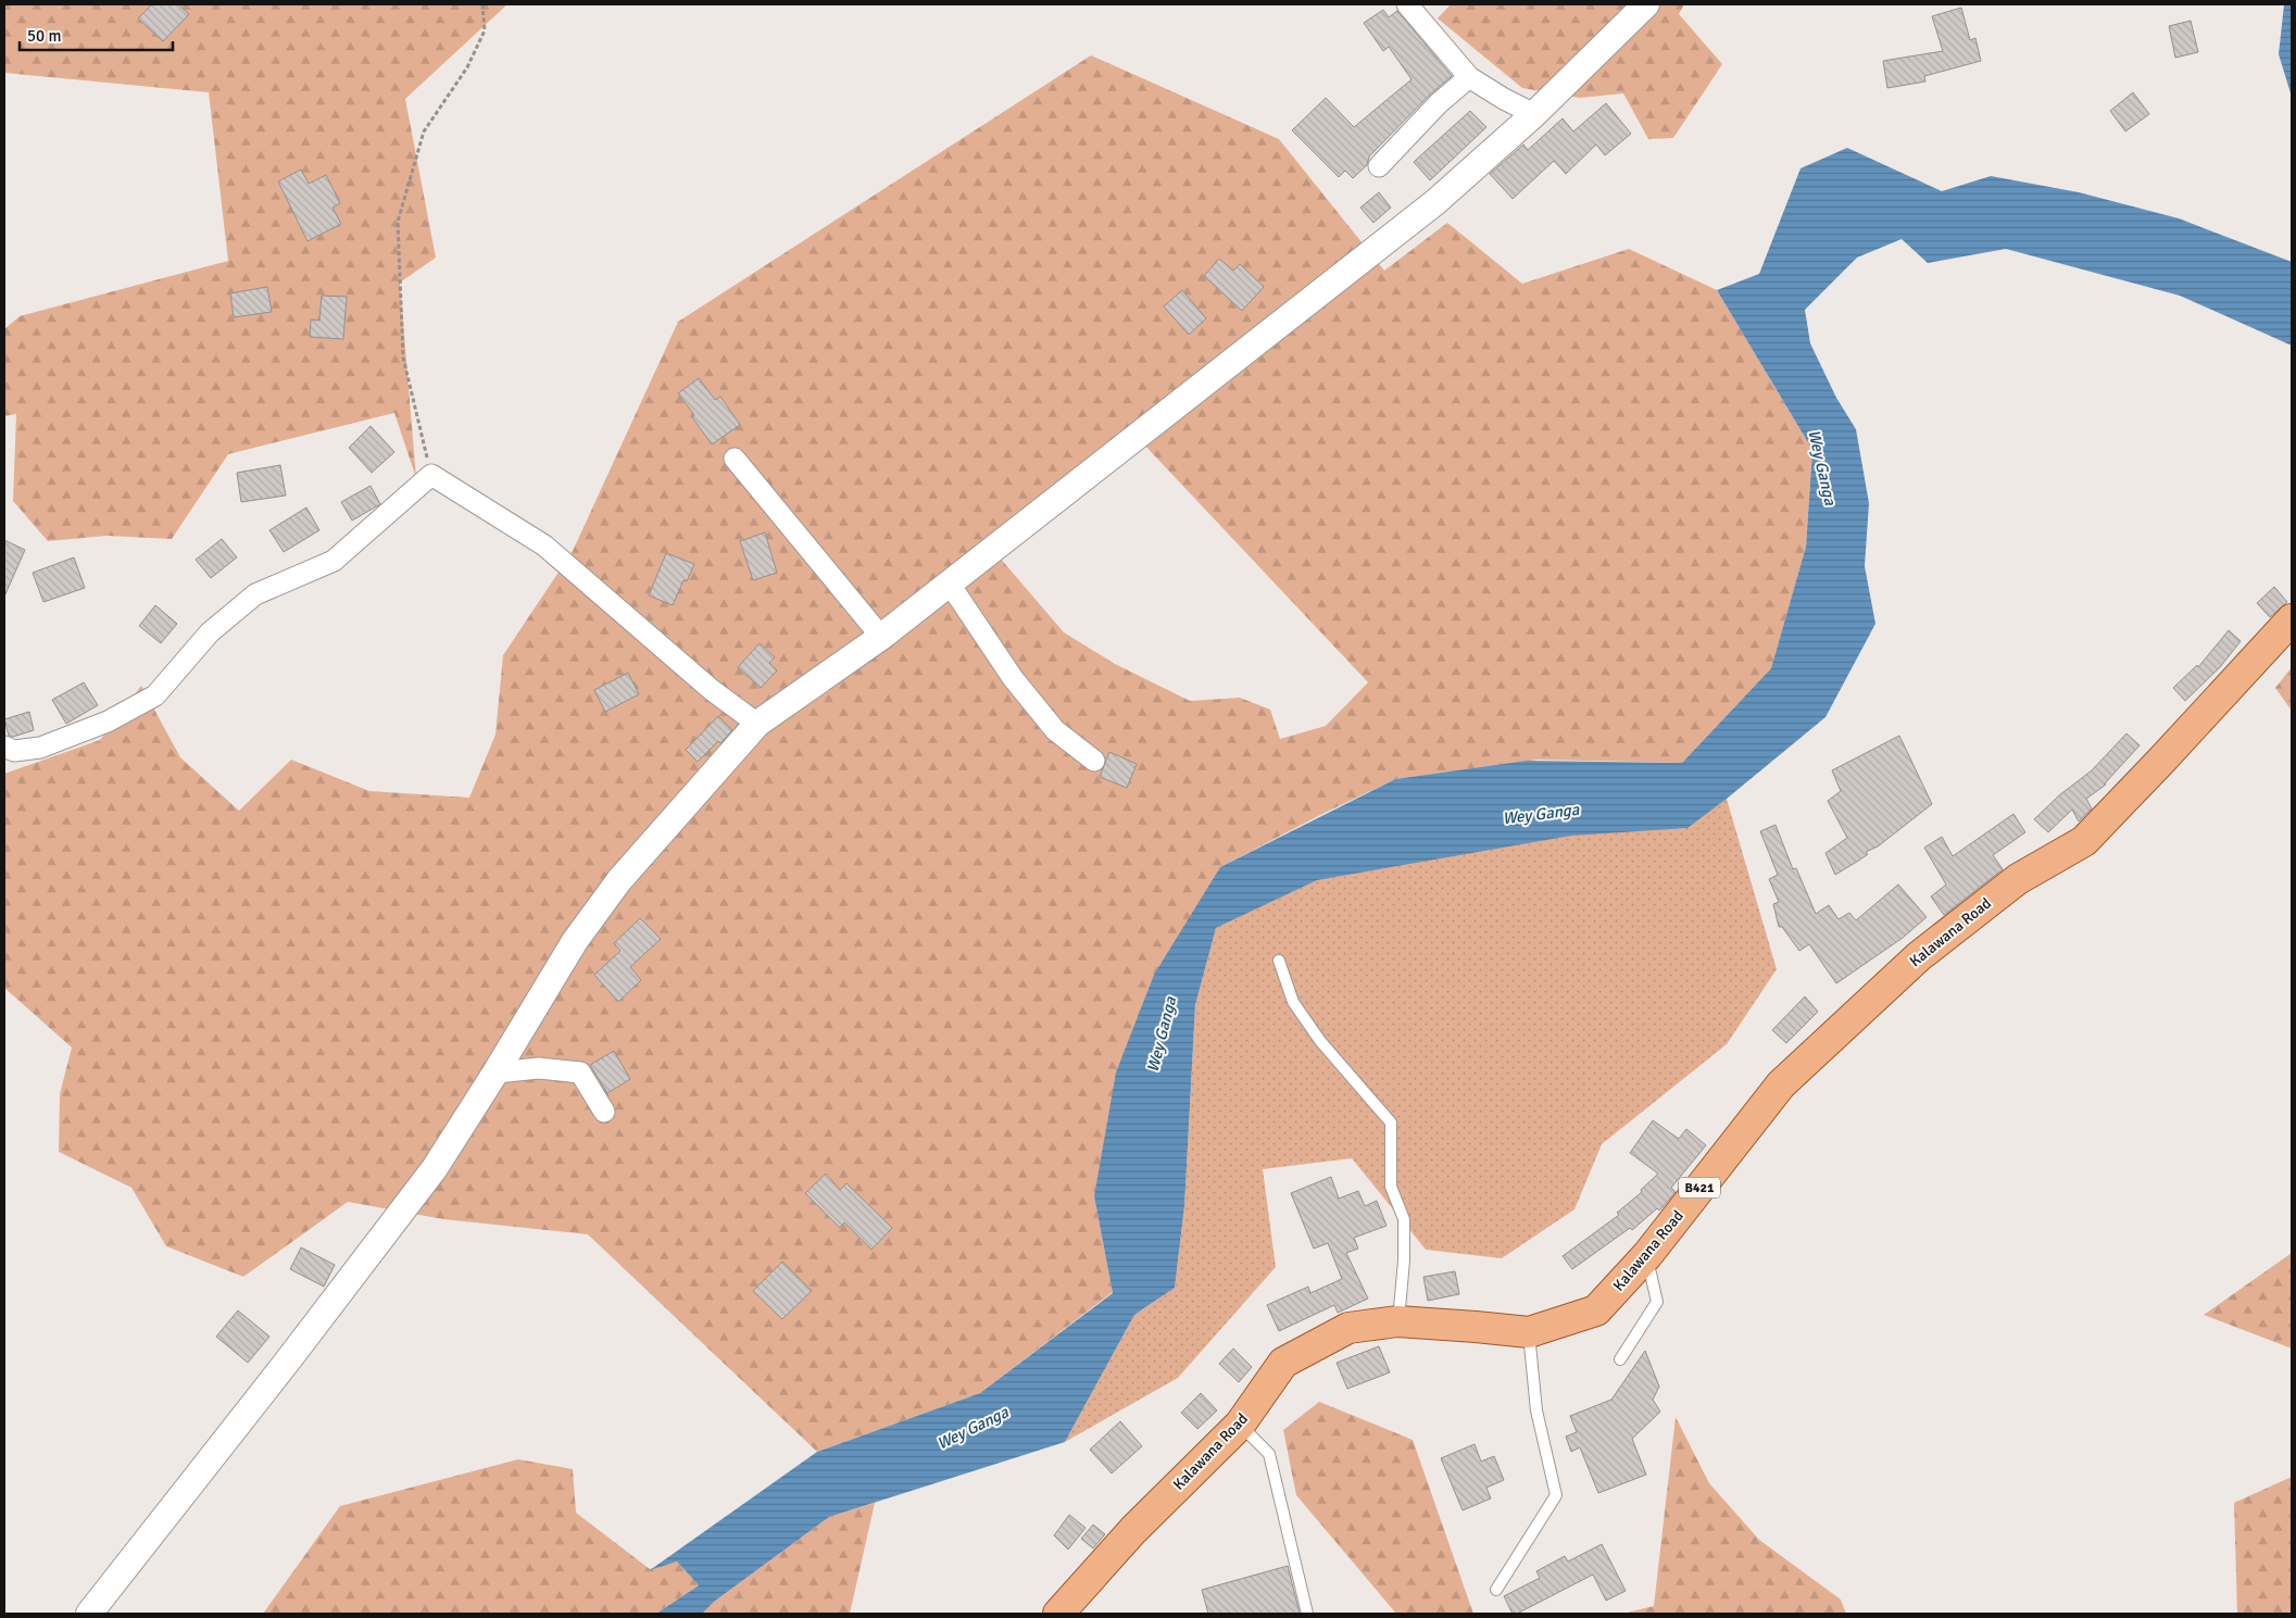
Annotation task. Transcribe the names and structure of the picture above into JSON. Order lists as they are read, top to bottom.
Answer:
{
  "streets": {
    "main road": ["Kalawana Road", "B421"]
  },
  "water": ["Wey Ganga"],
  "scale_bar": "50 m"
}
